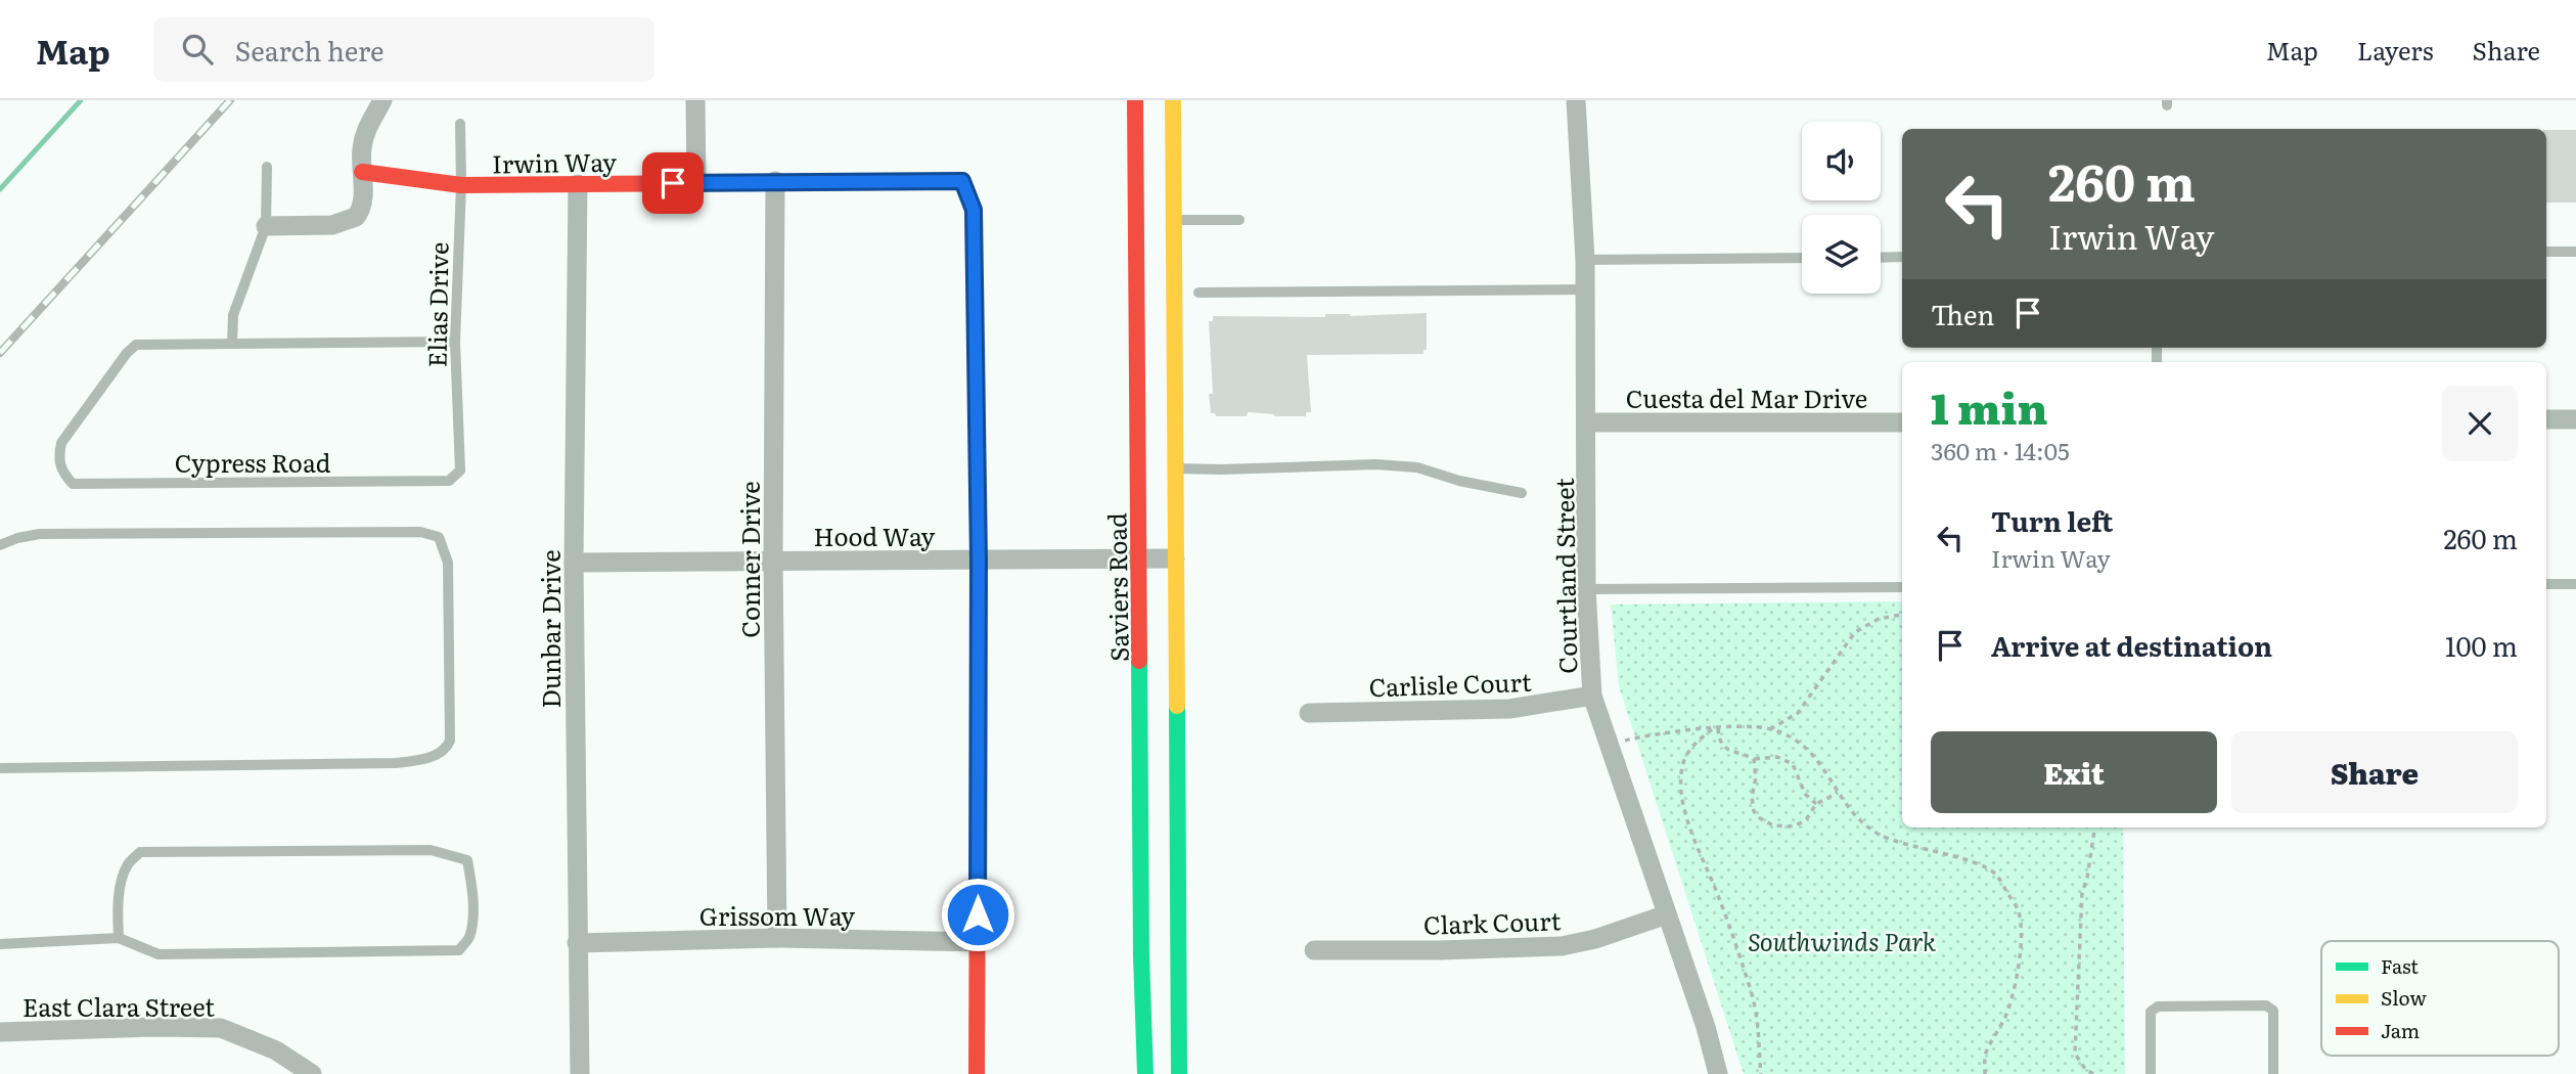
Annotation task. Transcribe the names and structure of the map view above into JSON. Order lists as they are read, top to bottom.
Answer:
{
  "streets": {
    "main road": ["Irwin Way", "Saviers Road"],
    "street": [
      "Cuesta del Mar Drive",
      "Hood Way",
      "Conner Drive",
      "Courtland Street",
      "Dunbar Drive",
      "Carlisle Court",
      "Grissom Way",
      "Clark Court",
      "East Clara Street"
    ],
    "lane": ["Elias Drive", "Cypress Road"]
  },
  "crossings": [
    ["Irwin Way", "Elias Drive"],
    ["Irwin Way", "Hood Way"],
    ["Irwin Way", "Conner Drive"],
    ["Irwin Way", "Dunbar Drive"],
    ["Elias Drive", "Cypress Road"],
    ["Cuesta del Mar Drive", "Courtland Street"],
    ["Hood Way", "Conner Drive"],
    ["Hood Way", "Saviers Road"],
    ["Hood Way", "Dunbar Drive"],
    ["Conner Drive", "Grissom Way"],
    ["Courtland Street", "Carlisle Court"],
    ["Courtland Street", "Clark Court"],
    ["Dunbar Drive", "Grissom Way"]
  ],
  "parks": ["Southwinds Park"],
  "legend": ["Fast", "Slow", "Jam"],
  "page": {
    "header": "Map",
    "search": "Search here",
    "nav": ["Map", "Layers", "Share"],
    "turn": ["260 m", "Irwin Way"],
    "then": "Then",
    "heading": ["1 min", "360 m · 14:05"],
    "list": [
      {
        "name": "Turn left",
        "note": "Irwin Way",
        "value": "260 m"
      },
      {
        "name": "Arrive at destination",
        "value": "100 m"
      }
    ],
    "buttons": ["Exit", "Share"]
  }
}
